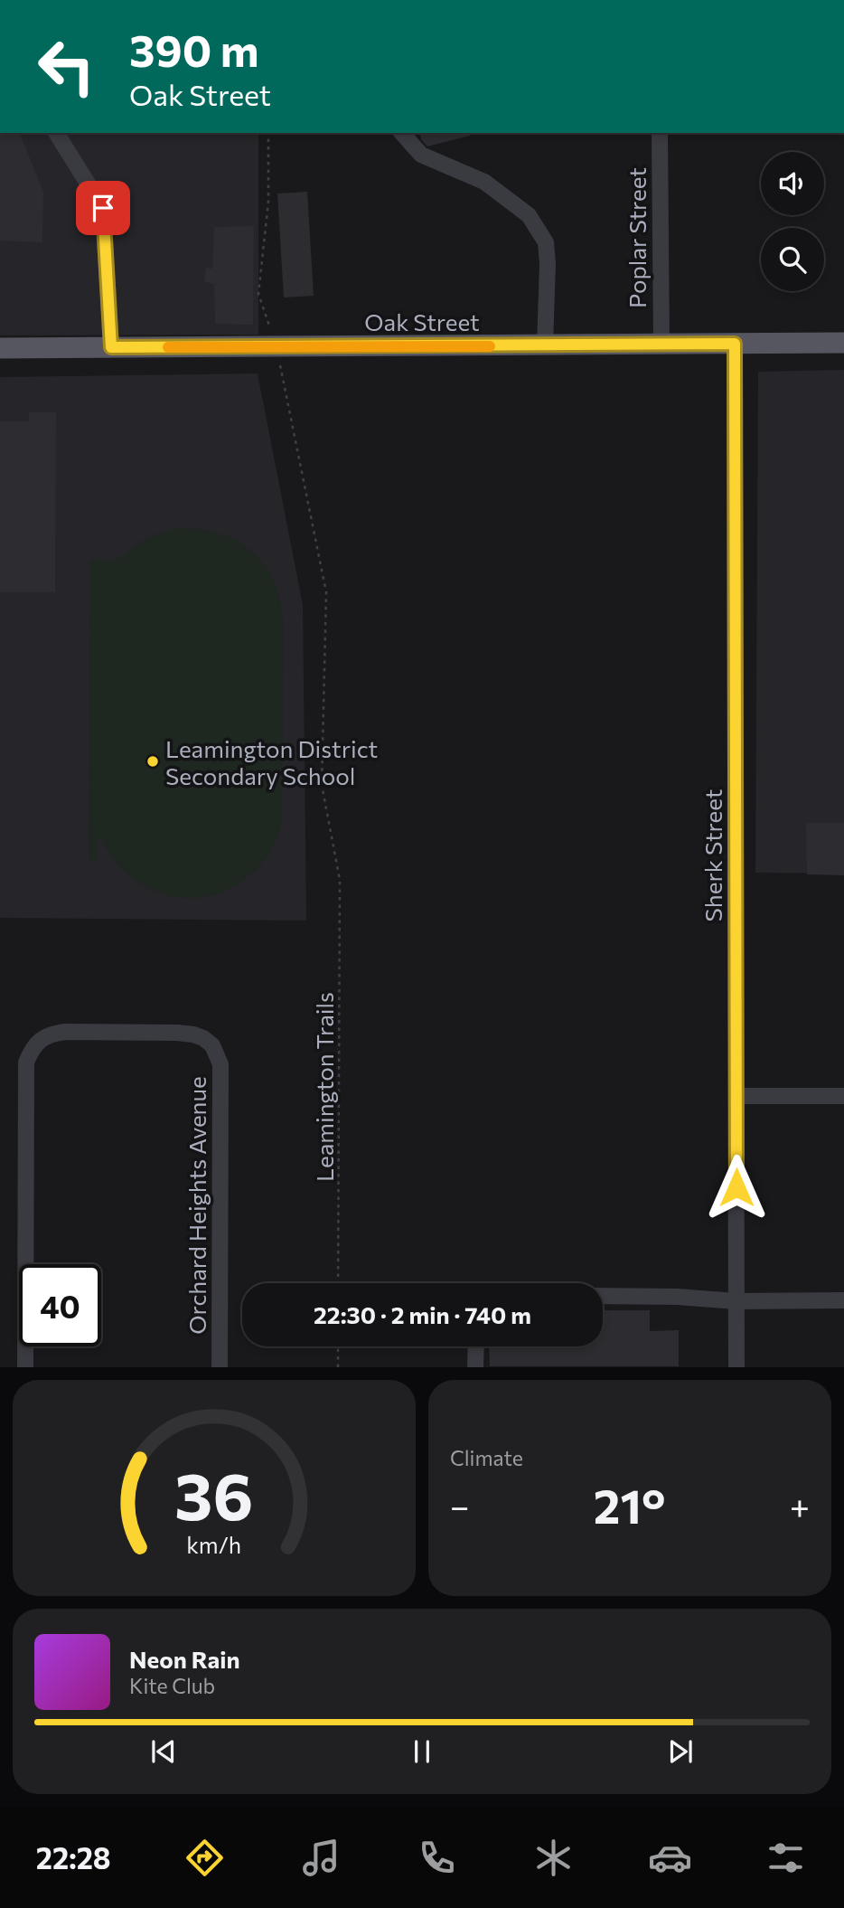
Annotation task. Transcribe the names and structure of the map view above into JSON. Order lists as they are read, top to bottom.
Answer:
{
  "streets": {
    "main road": ["Oak Street"],
    "street": ["Poplar Street", "Sherk Street", "Orchard Heights Avenue"],
    "path": ["Leamington Trails"]
  },
  "crossings": [
    ["Poplar Street", "Oak Street"],
    ["Oak Street", "Sherk Street"],
    ["Oak Street", "Leamington Trails"]
  ],
  "places": ["Leamington District Secondary School"],
  "page": {
    "turn": ["390 m", "Oak Street"],
    "limit": "40",
    "trip": "22:30 · 2 min · 740 m",
    "tile": "Climate",
    "heat": ["−", "21°", "+"],
    "song": ["Neon Rain", "Kite Club"],
    "tabs": "22:28",
    "gauge": ["36", "km/h"]
  }
}
